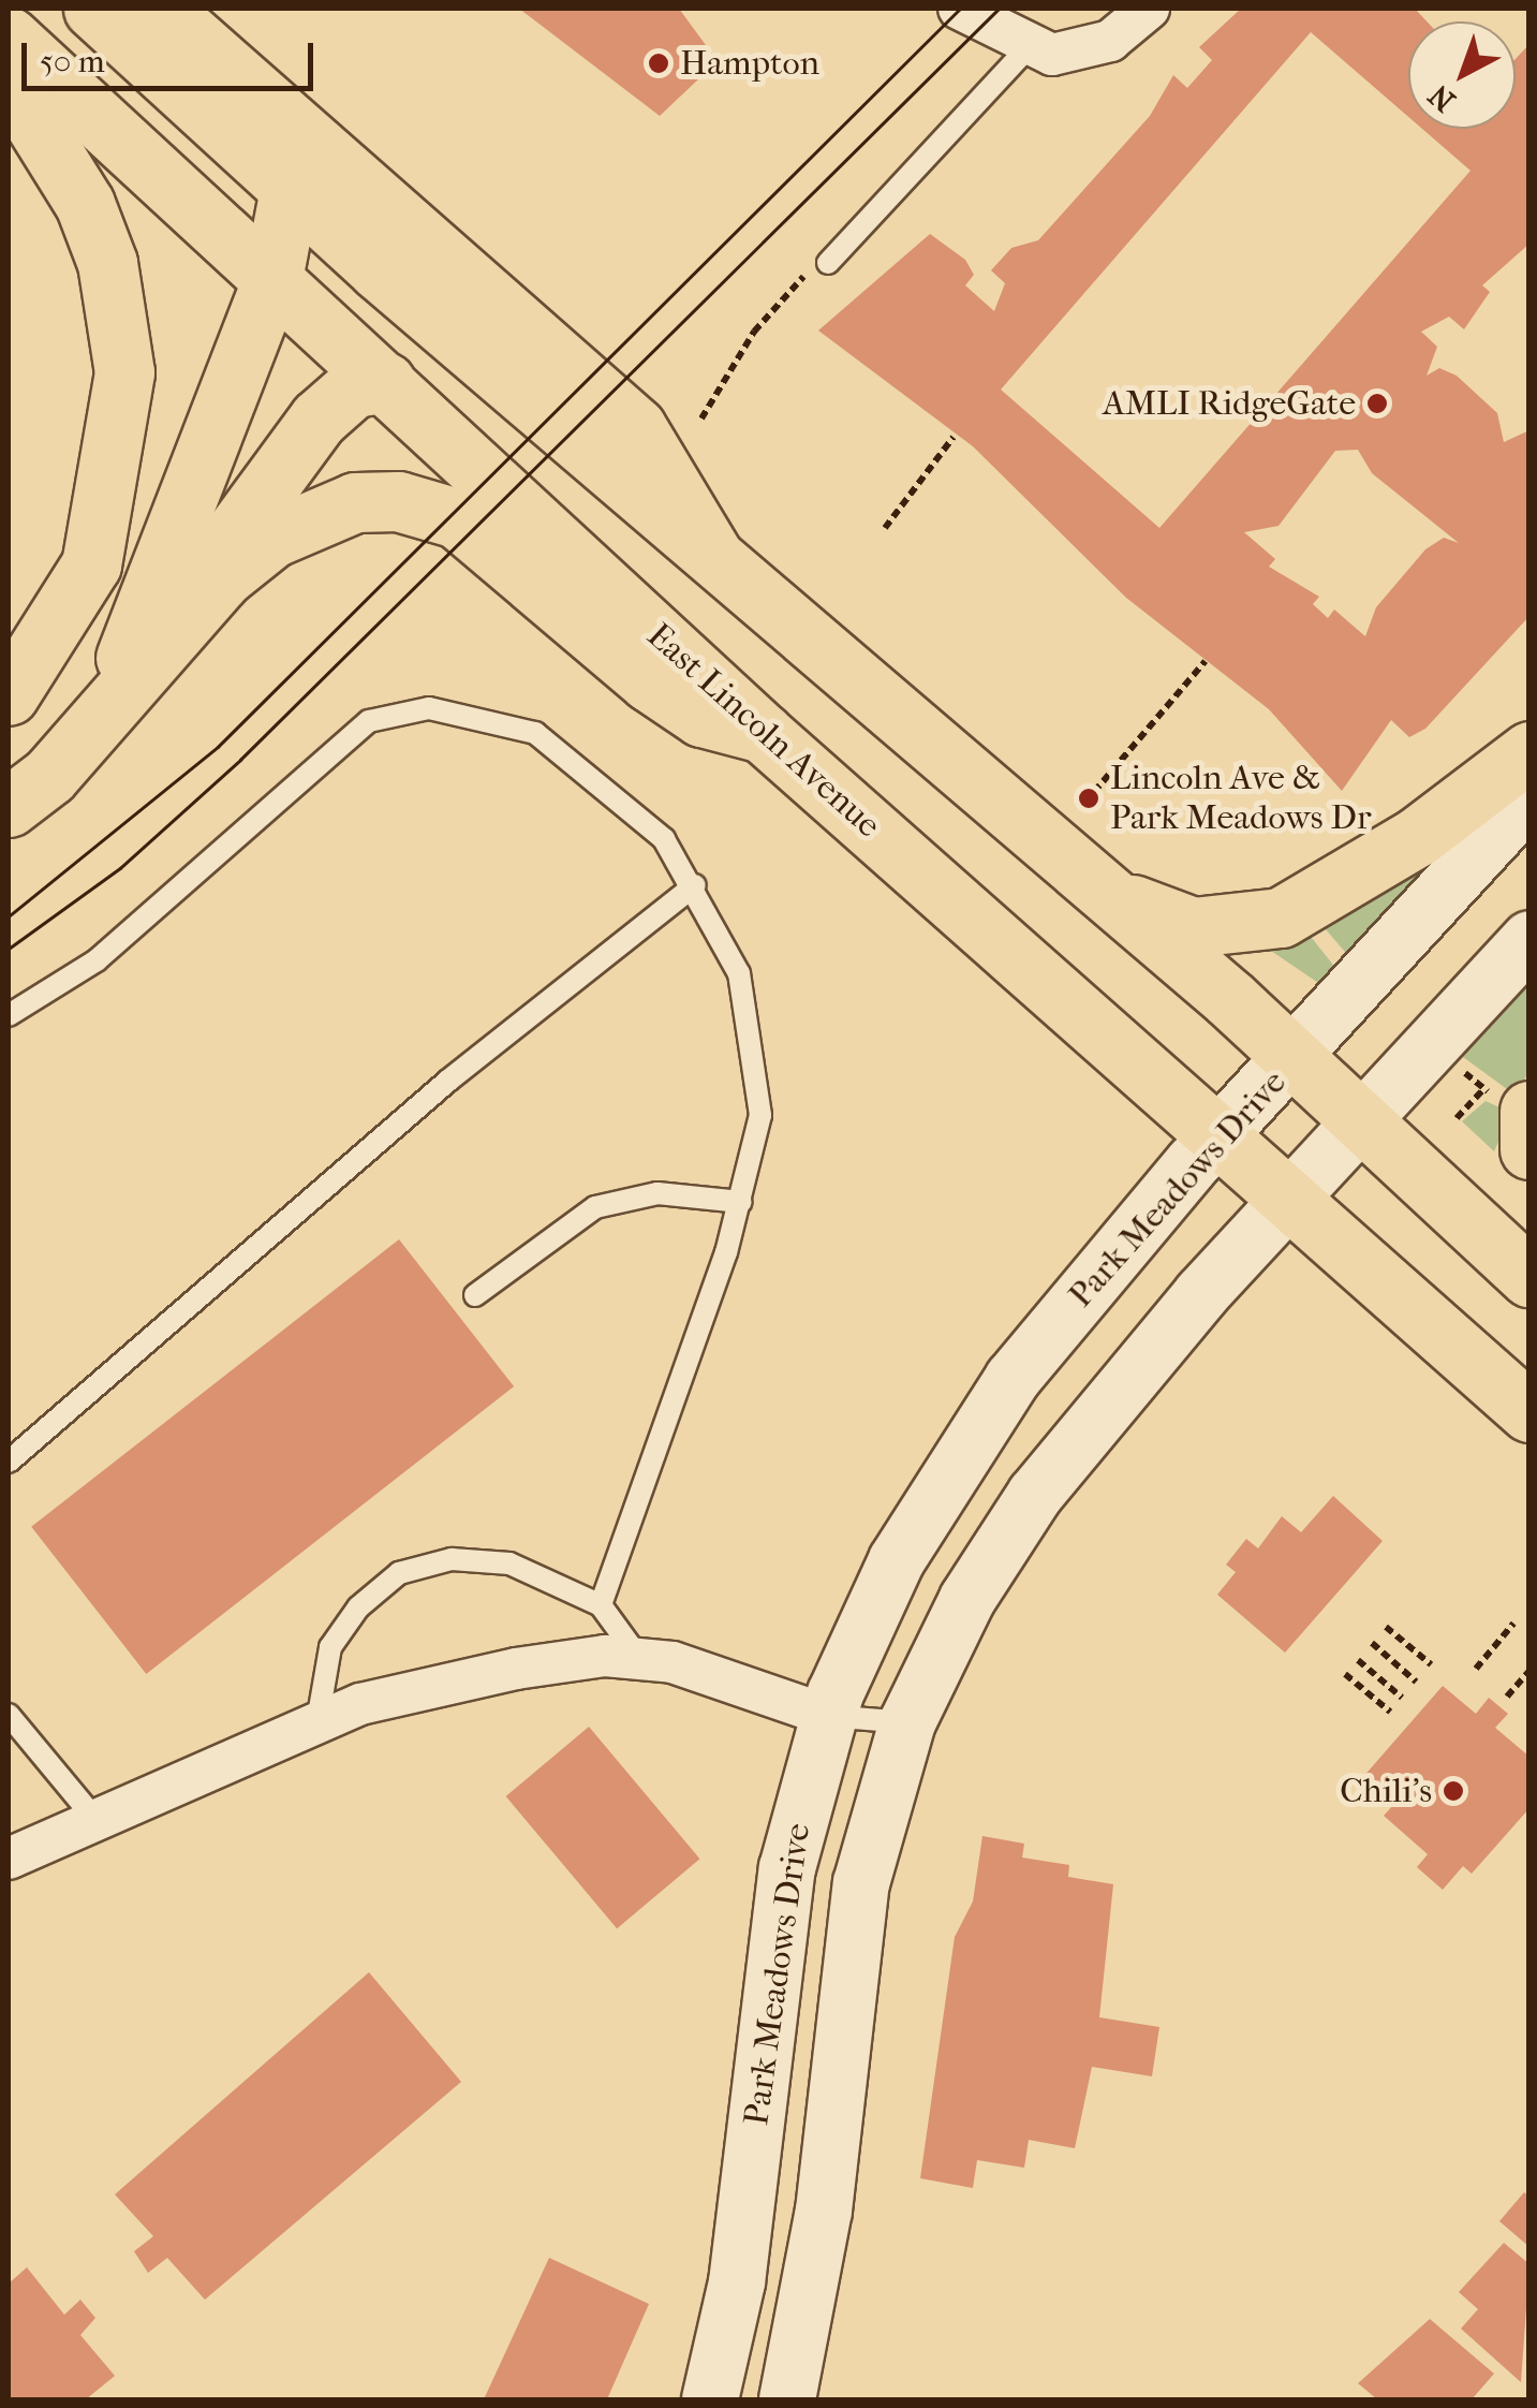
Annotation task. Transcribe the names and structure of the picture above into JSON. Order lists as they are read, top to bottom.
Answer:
{
  "streets": {
    "main road": ["East Lincoln Avenue", "Park Meadows Drive"]
  },
  "crossings": [
    ["East Lincoln Avenue", "Park Meadows Drive"]
  ],
  "places": [
    "Hampton",
    "AMLI RidgeGate",
    "Lincoln Ave & Park Meadows Dr",
    "Chili's"
  ],
  "scale_bar": "50 m",
  "north": "bottom left"
}
